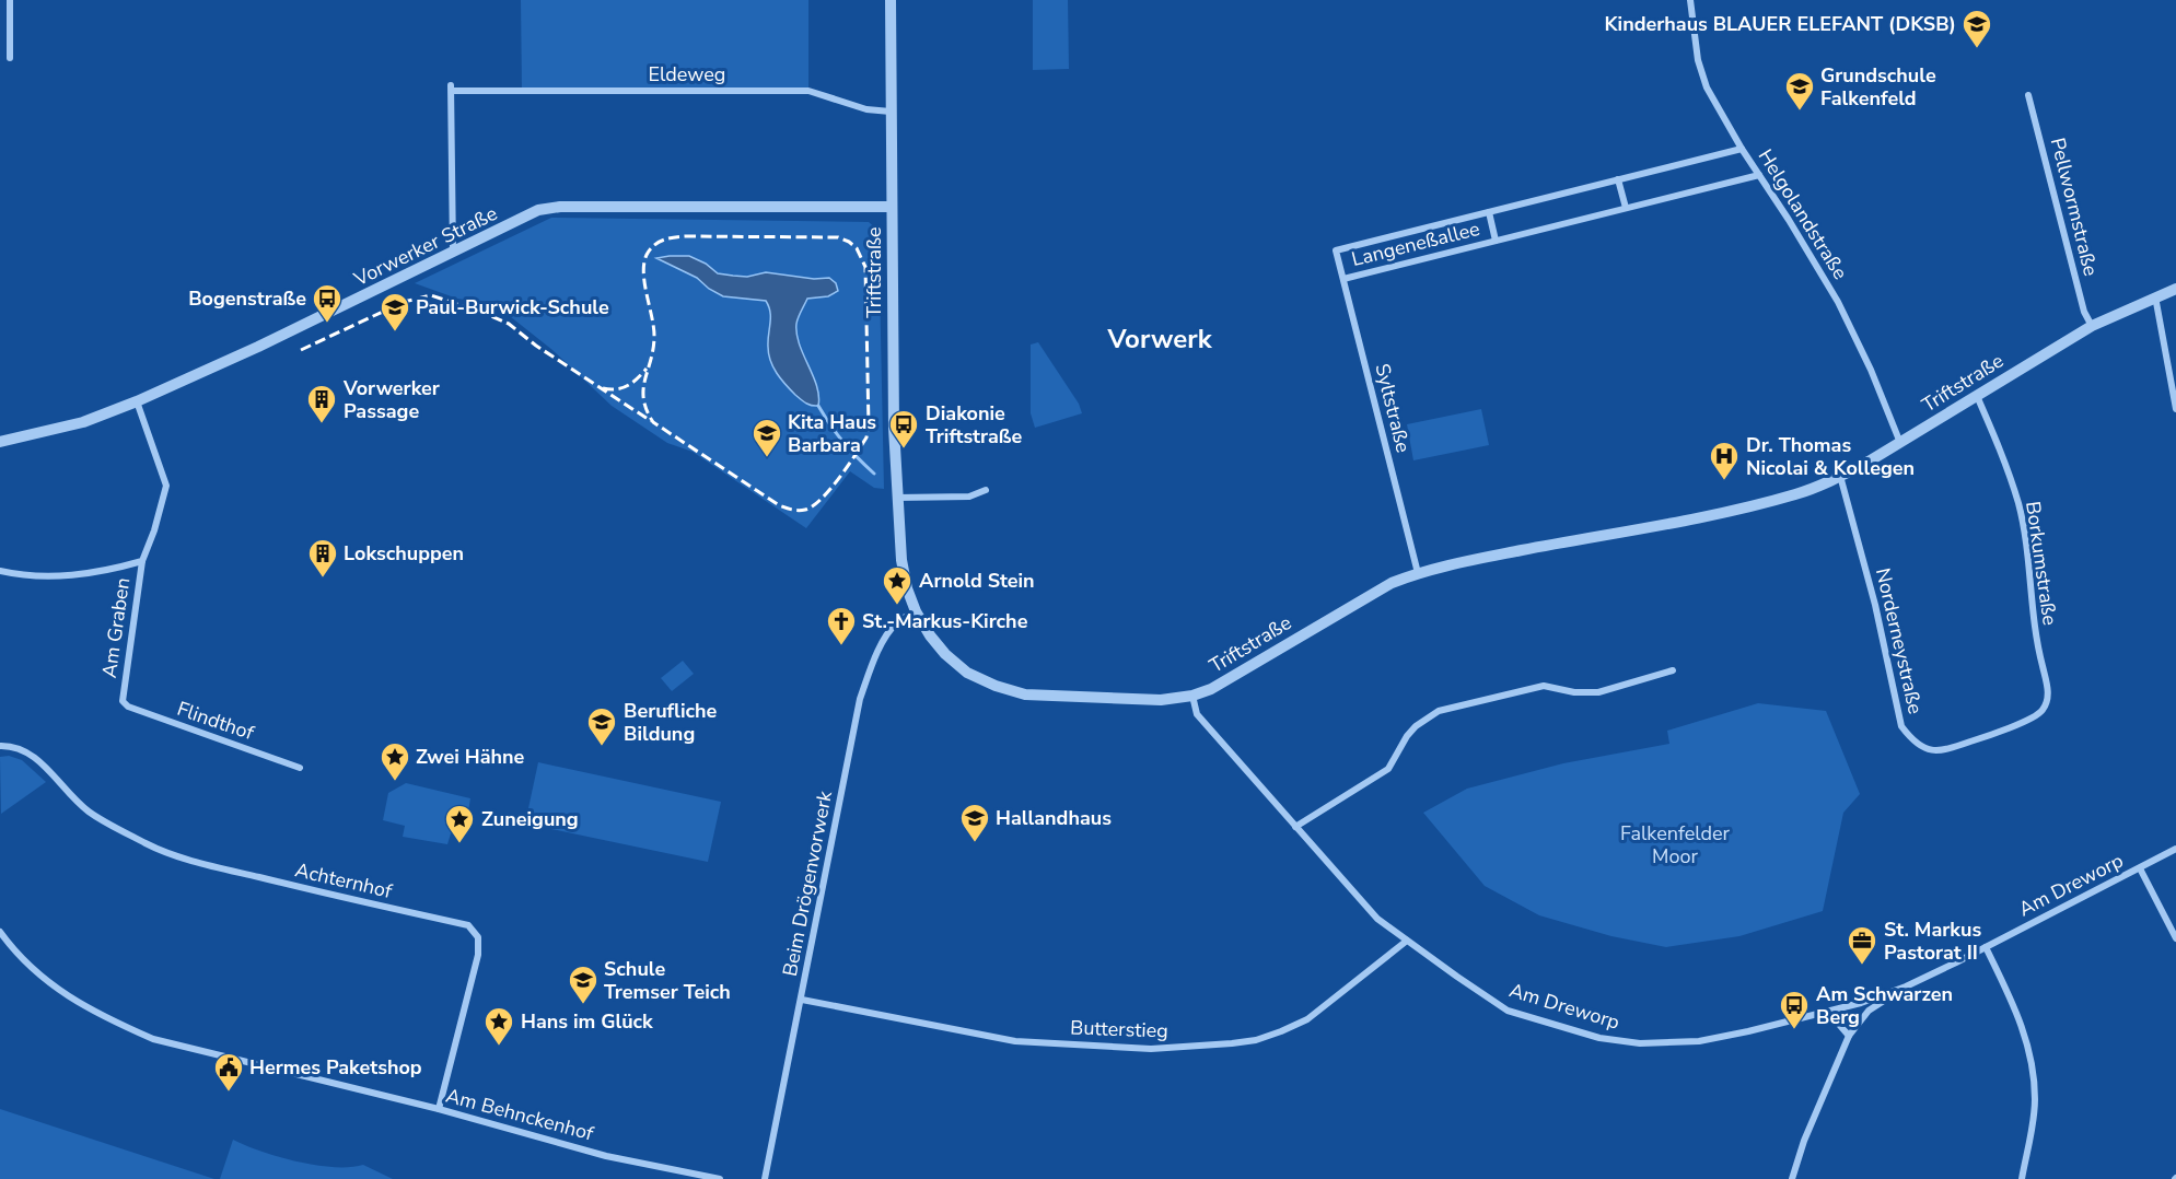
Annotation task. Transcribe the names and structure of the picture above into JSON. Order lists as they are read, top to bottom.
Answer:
{
  "streets": {
    "street": [
      "Eldeweg",
      "Pellwormstraße",
      "Helgolandstraße",
      "Langeneßallee",
      "Vorwerker Straße",
      "Triftstraße",
      "Syltstraße",
      "Borkumstraße",
      "Am Graben",
      "Norderneystraße",
      "Flindthof",
      "Achternhof",
      "Beim Drögenvorwerk",
      "Am Dreworp",
      "Butterstieg",
      "Am Behnckenhof"
    ]
  },
  "crossings": [
    ["Eldeweg", "Vorwerker Straße"],
    ["Eldeweg", "Triftstraße"],
    ["Pellwormstraße", "Triftstraße"],
    ["Helgolandstraße", "Langeneßallee"],
    ["Helgolandstraße", "Triftstraße"],
    ["Langeneßallee", "Syltstraße"],
    ["Vorwerker Straße", "Triftstraße"],
    ["Triftstraße", "Syltstraße"],
    ["Triftstraße", "Borkumstraße"],
    ["Triftstraße", "Norderneystraße"],
    ["Triftstraße", "Beim Drögenvorwerk"],
    ["Triftstraße", "Am Dreworp"],
    ["Borkumstraße", "Norderneystraße"],
    ["Am Graben", "Flindthof"],
    ["Achternhof", "Am Behnckenhof"],
    ["Beim Drögenvorwerk", "Butterstieg"],
    ["Am Dreworp", "Butterstieg"]
  ],
  "districts": ["Vorwerk"],
  "parks": ["Falkenfelder Moor"],
  "places": {
    "school or university": [
      "Kinderhaus BLAUER ELEFANT (DKSB)",
      "Grundschule Falkenfeld",
      "Paul-Burwick-Schule",
      "Kita Haus Barbara",
      "Berufliche Bildung",
      "Hallandhaus",
      "Schule Tremser Teich"
    ],
    "bus stop": ["Bogenstraße", "Diakonie Triftstraße", "Am Schwarzen Berg"],
    "building": ["Vorwerker Passage", "Lokschuppen"],
    "hospital": ["Dr. Thomas Nicolai & Kollegen"],
    "place": [
      "Arnold Stein",
      "Zwei Hähne",
      "Zuneigung",
      "Hans im Glück"
    ],
    "church": ["St.-Markus-Kirche"],
    "office": ["St. Markus Pastorat II"],
    "public building": ["Hermes Paketshop"]
  }
}
